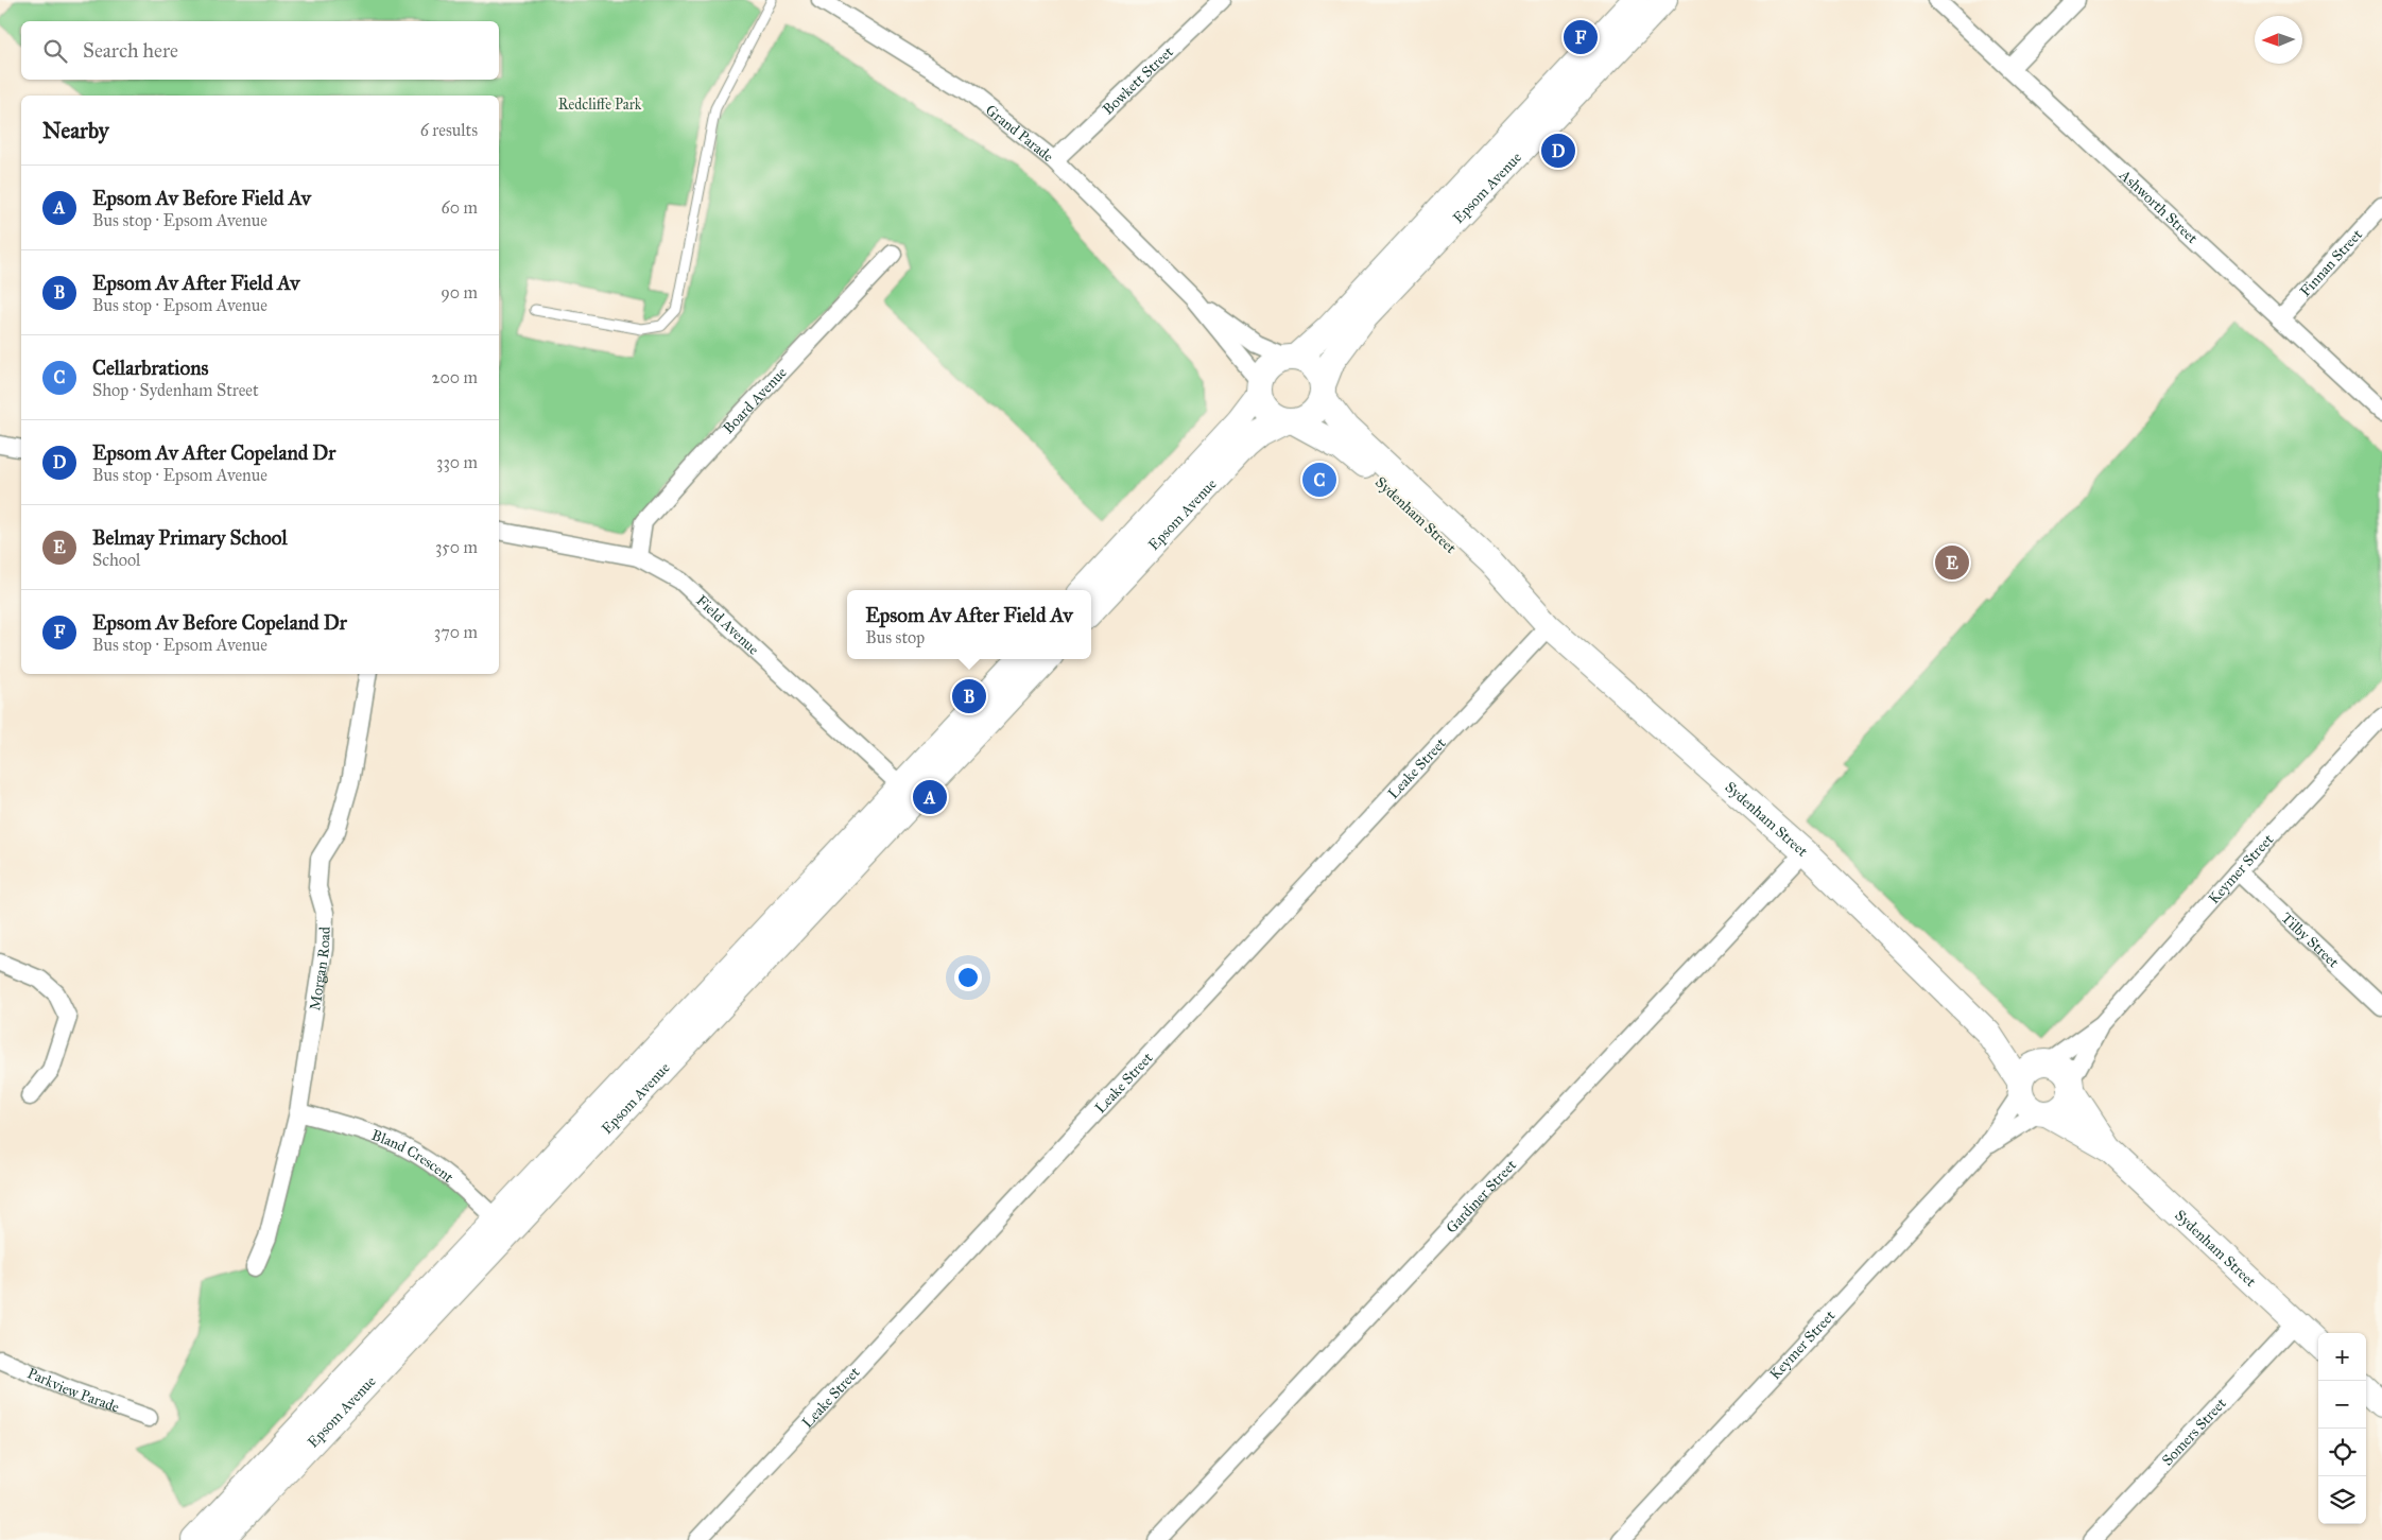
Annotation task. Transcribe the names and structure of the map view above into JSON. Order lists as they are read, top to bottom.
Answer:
{
  "streets": {
    "street": [
      "Bowkett Street",
      "Grand Parade",
      "Epsom Avenue",
      "Ashworth Street",
      "Finnan Street",
      "Board Avenue",
      "Sydenham Street",
      "Field Avenue",
      "Leake Street",
      "Keymer Street",
      "Tilby Street",
      "Morgan Road",
      "Bland Crescent",
      "Gardiner Street",
      "Parkview Parade",
      "Somers Street"
    ]
  },
  "crossings": [
    ["Bowkett Street", "Grand Parade"],
    ["Grand Parade", "Epsom Avenue"],
    ["Grand Parade", "Sydenham Street"],
    ["Epsom Avenue", "Sydenham Street"],
    ["Epsom Avenue", "Field Avenue"],
    ["Epsom Avenue", "Bland Crescent"],
    ["Ashworth Street", "Finnan Street"],
    ["Board Avenue", "Field Avenue"],
    ["Sydenham Street", "Leake Street"],
    ["Sydenham Street", "Keymer Street"],
    ["Sydenham Street", "Gardiner Street"],
    ["Sydenham Street", "Somers Street"],
    ["Keymer Street", "Tilby Street"],
    ["Morgan Road", "Bland Crescent"]
  ],
  "parks": ["Redcliffe Park"],
  "north": "left",
  "page": {
    "pins": [
      "F",
      "D",
      "C",
      "E",
      "B",
      "A"
    ],
    "search": "Search here",
    "heading": ["Nearby", "6 results"],
    "list": [
      {
        "mark": "A",
        "name": "Epsom Av Before Field Av",
        "note": "Bus stop · Epsom Avenue",
        "value": "60 m"
      },
      {
        "mark": "B",
        "name": "Epsom Av After Field Av",
        "note": "Bus stop · Epsom Avenue",
        "value": "90 m"
      },
      {
        "mark": "C",
        "name": "Cellarbrations",
        "note": "Shop · Sydenham Street",
        "value": "200 m"
      },
      {
        "mark": "D",
        "name": "Epsom Av After Copeland Dr",
        "note": "Bus stop · Epsom Avenue",
        "value": "330 m"
      },
      {
        "mark": "E",
        "name": "Belmay Primary School",
        "note": "School",
        "value": "350 m"
      },
      {
        "mark": "F",
        "name": "Epsom Av Before Copeland Dr",
        "note": "Bus stop · Epsom Avenue",
        "value": "370 m"
      }
    ],
    "popup": ["Epsom Av After Field Av", "Bus stop"],
    "map_buttons": ["+", "−"]
  }
}
